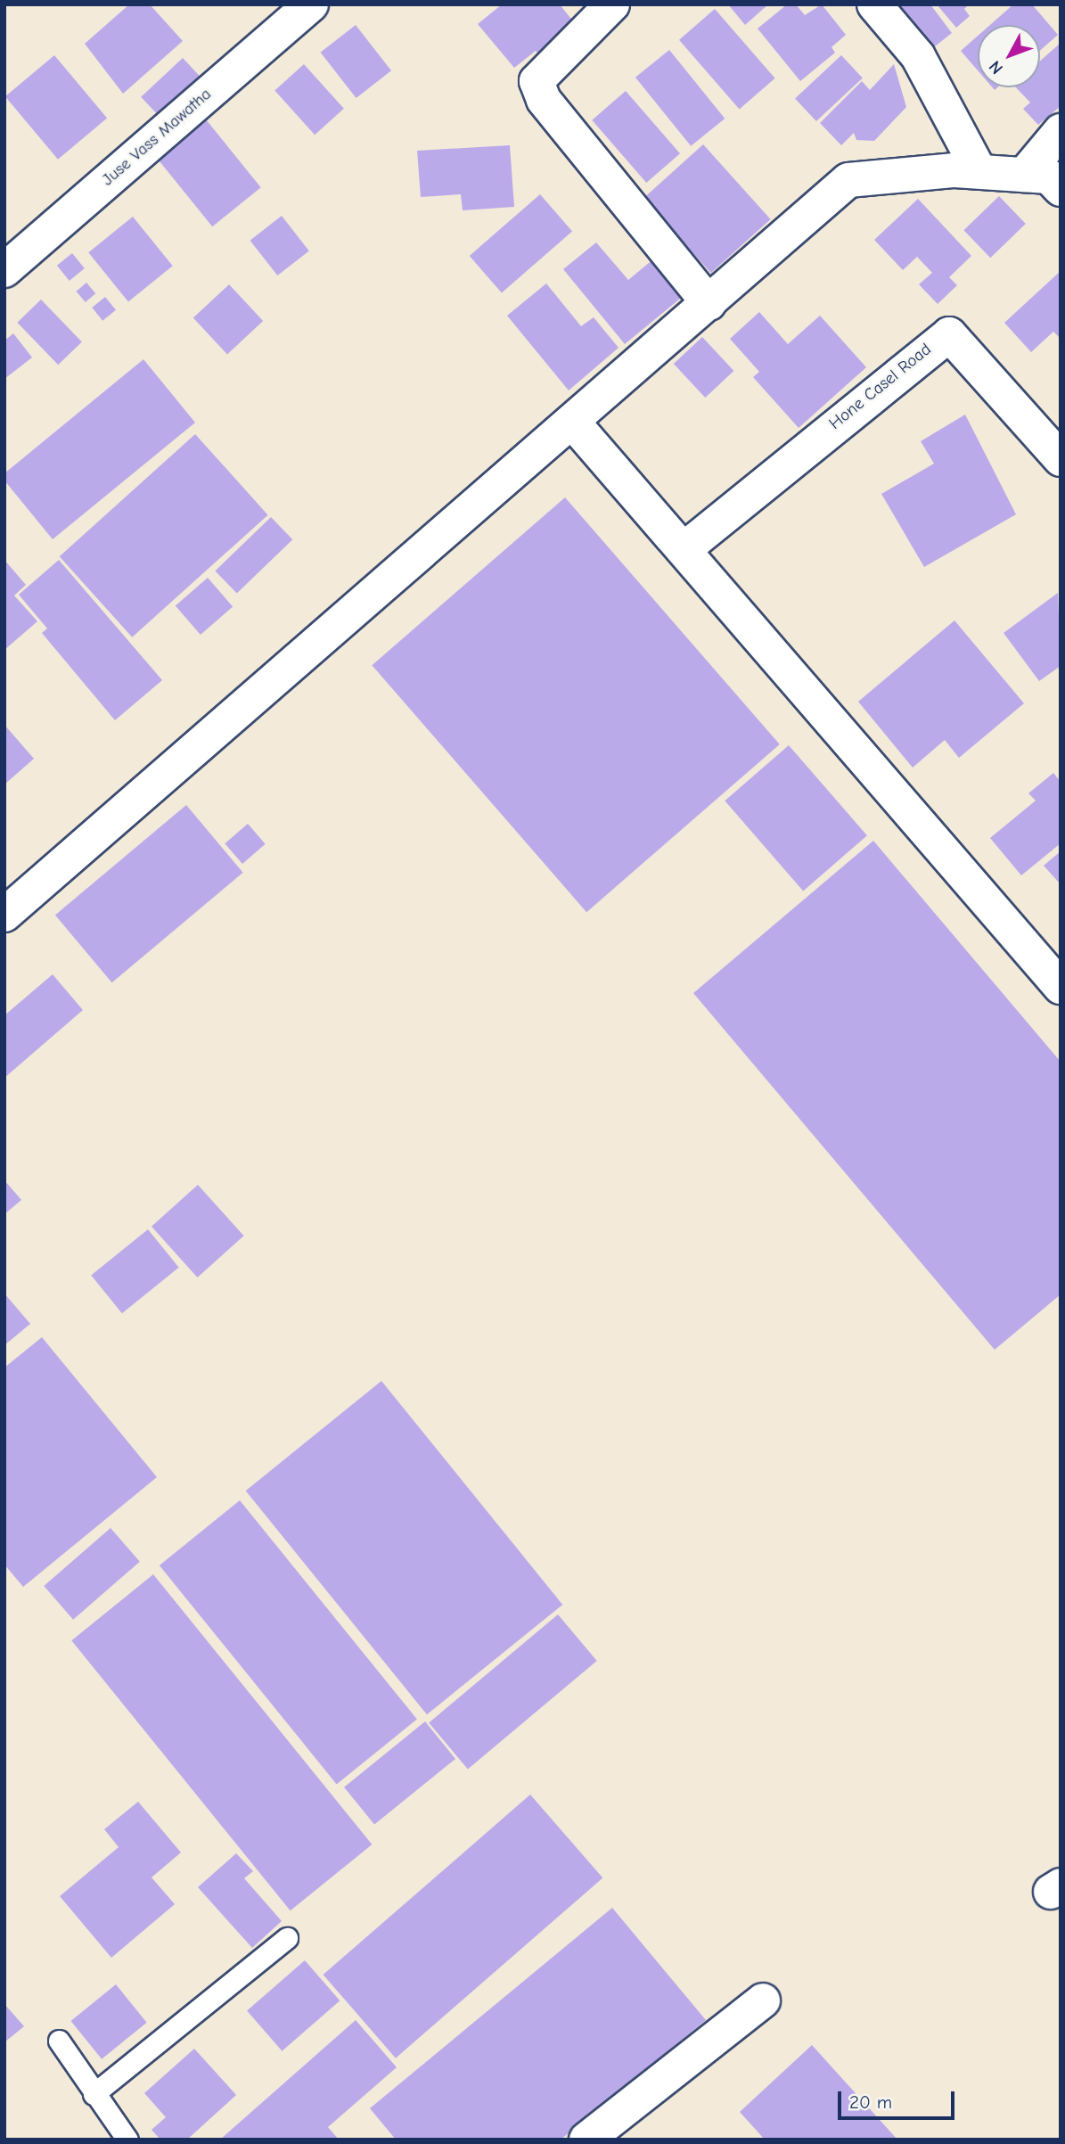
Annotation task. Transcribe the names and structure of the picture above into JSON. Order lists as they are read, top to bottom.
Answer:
{
  "streets": {
    "street": ["Juse Vass Mawatha", "Hone Casel Road"]
  },
  "scale_bar": "20 m",
  "north": "bottom left"
}
